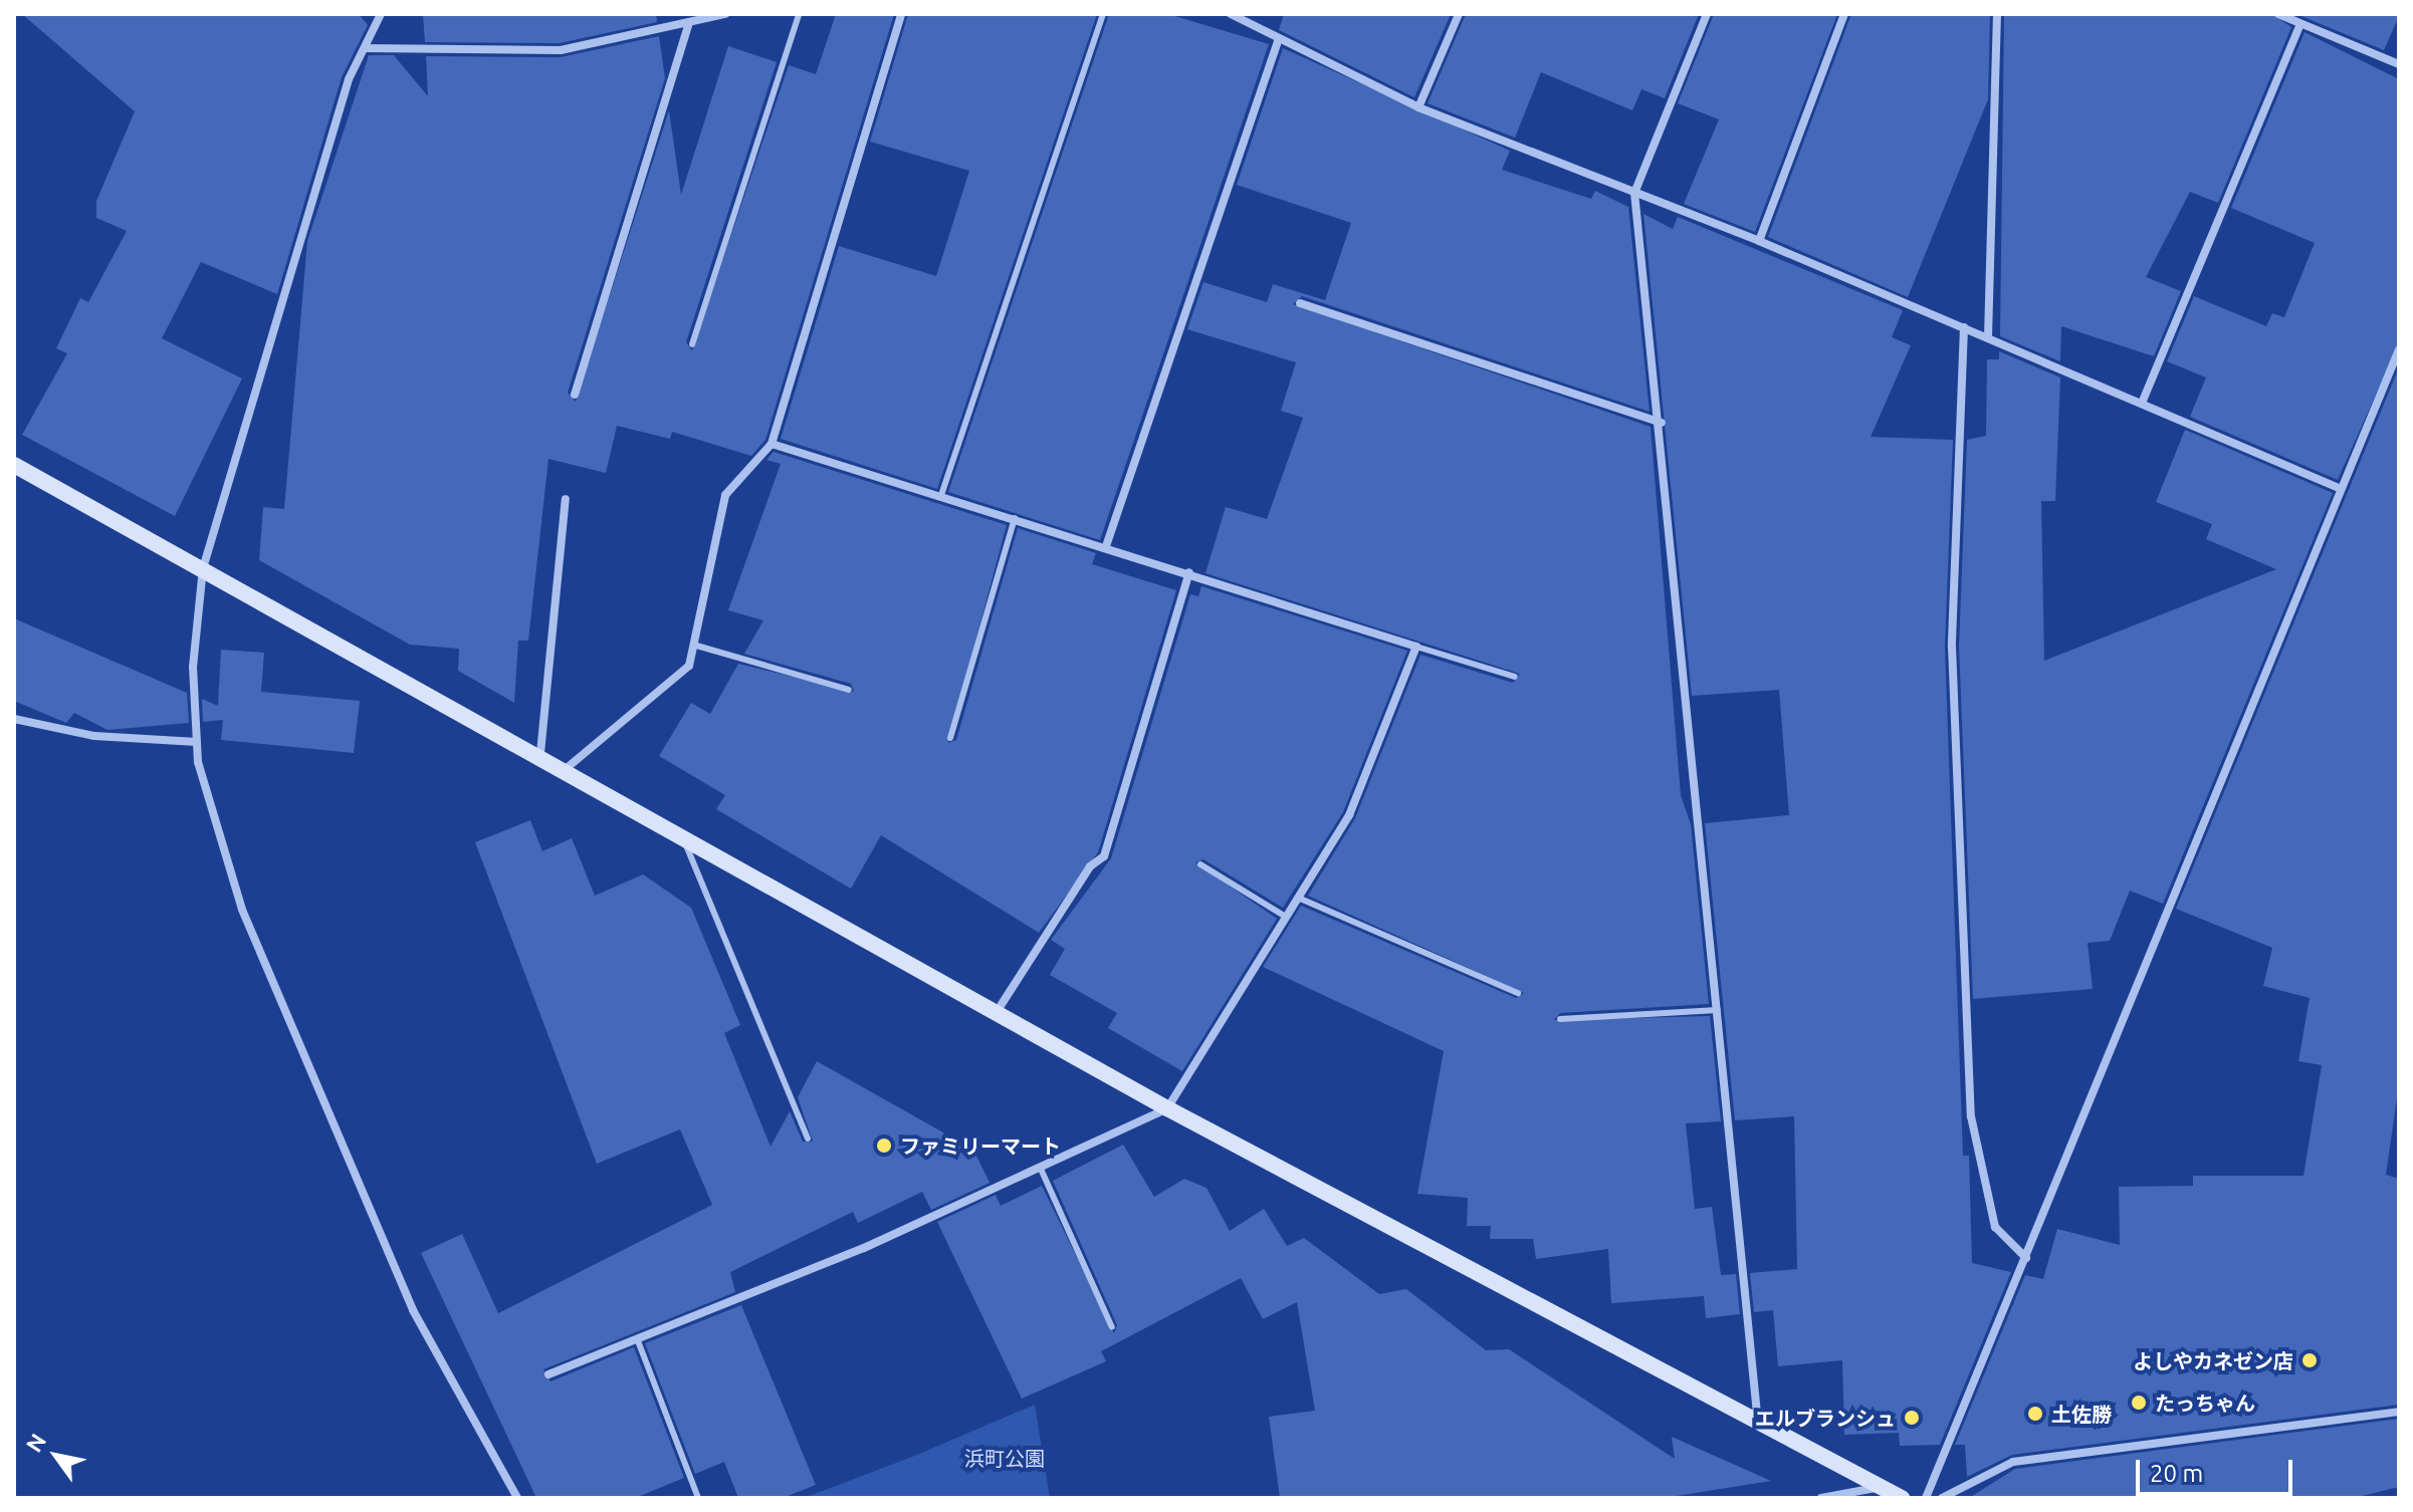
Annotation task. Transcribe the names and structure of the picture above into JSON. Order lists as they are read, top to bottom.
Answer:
{
  "parks": ["浜町公園"],
  "places": [
    "ファミリーマート",
    "よしやカネゼン店",
    "たっちゃん",
    "土佐勝",
    "エルブランシュ"
  ],
  "scale_bar": "20 m",
  "north": "top left"
}
